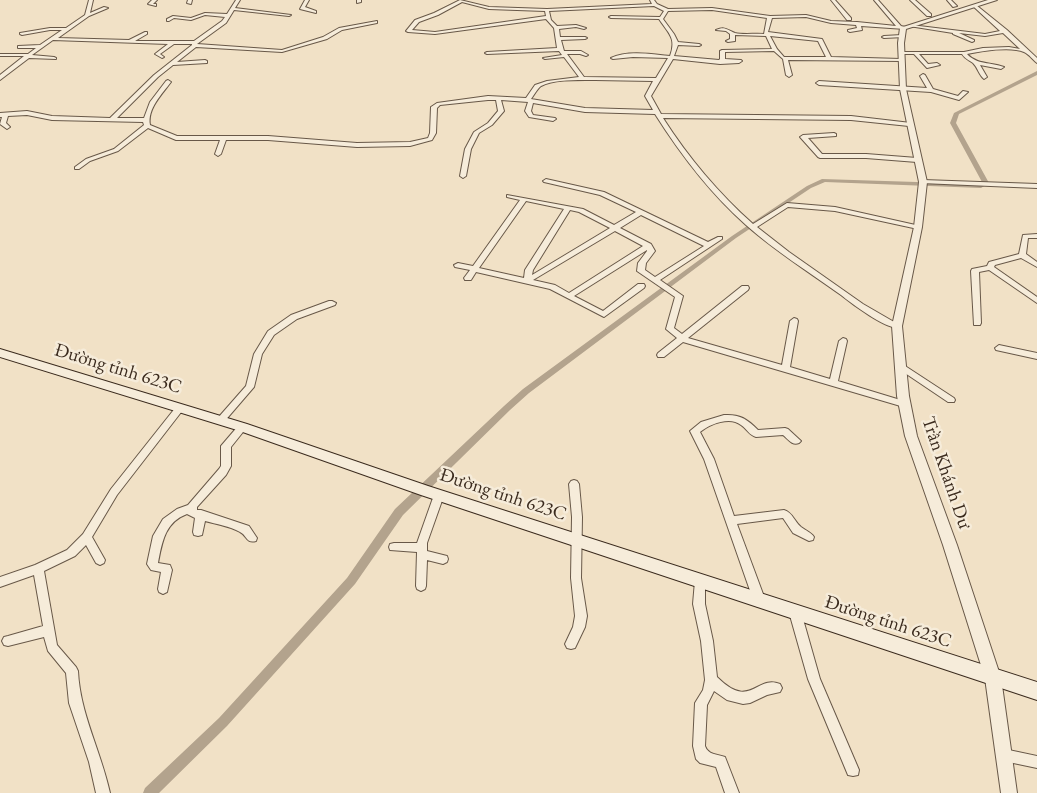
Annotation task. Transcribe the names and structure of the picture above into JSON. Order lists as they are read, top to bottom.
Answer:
{
  "streets": {
    "main road": ["Đường tỉnh 623C"],
    "street": ["Trần Khánh Dư"]
  },
  "crossings": [
    ["Đường tỉnh 623C", "Trần Khánh Dư"]
  ]
}
